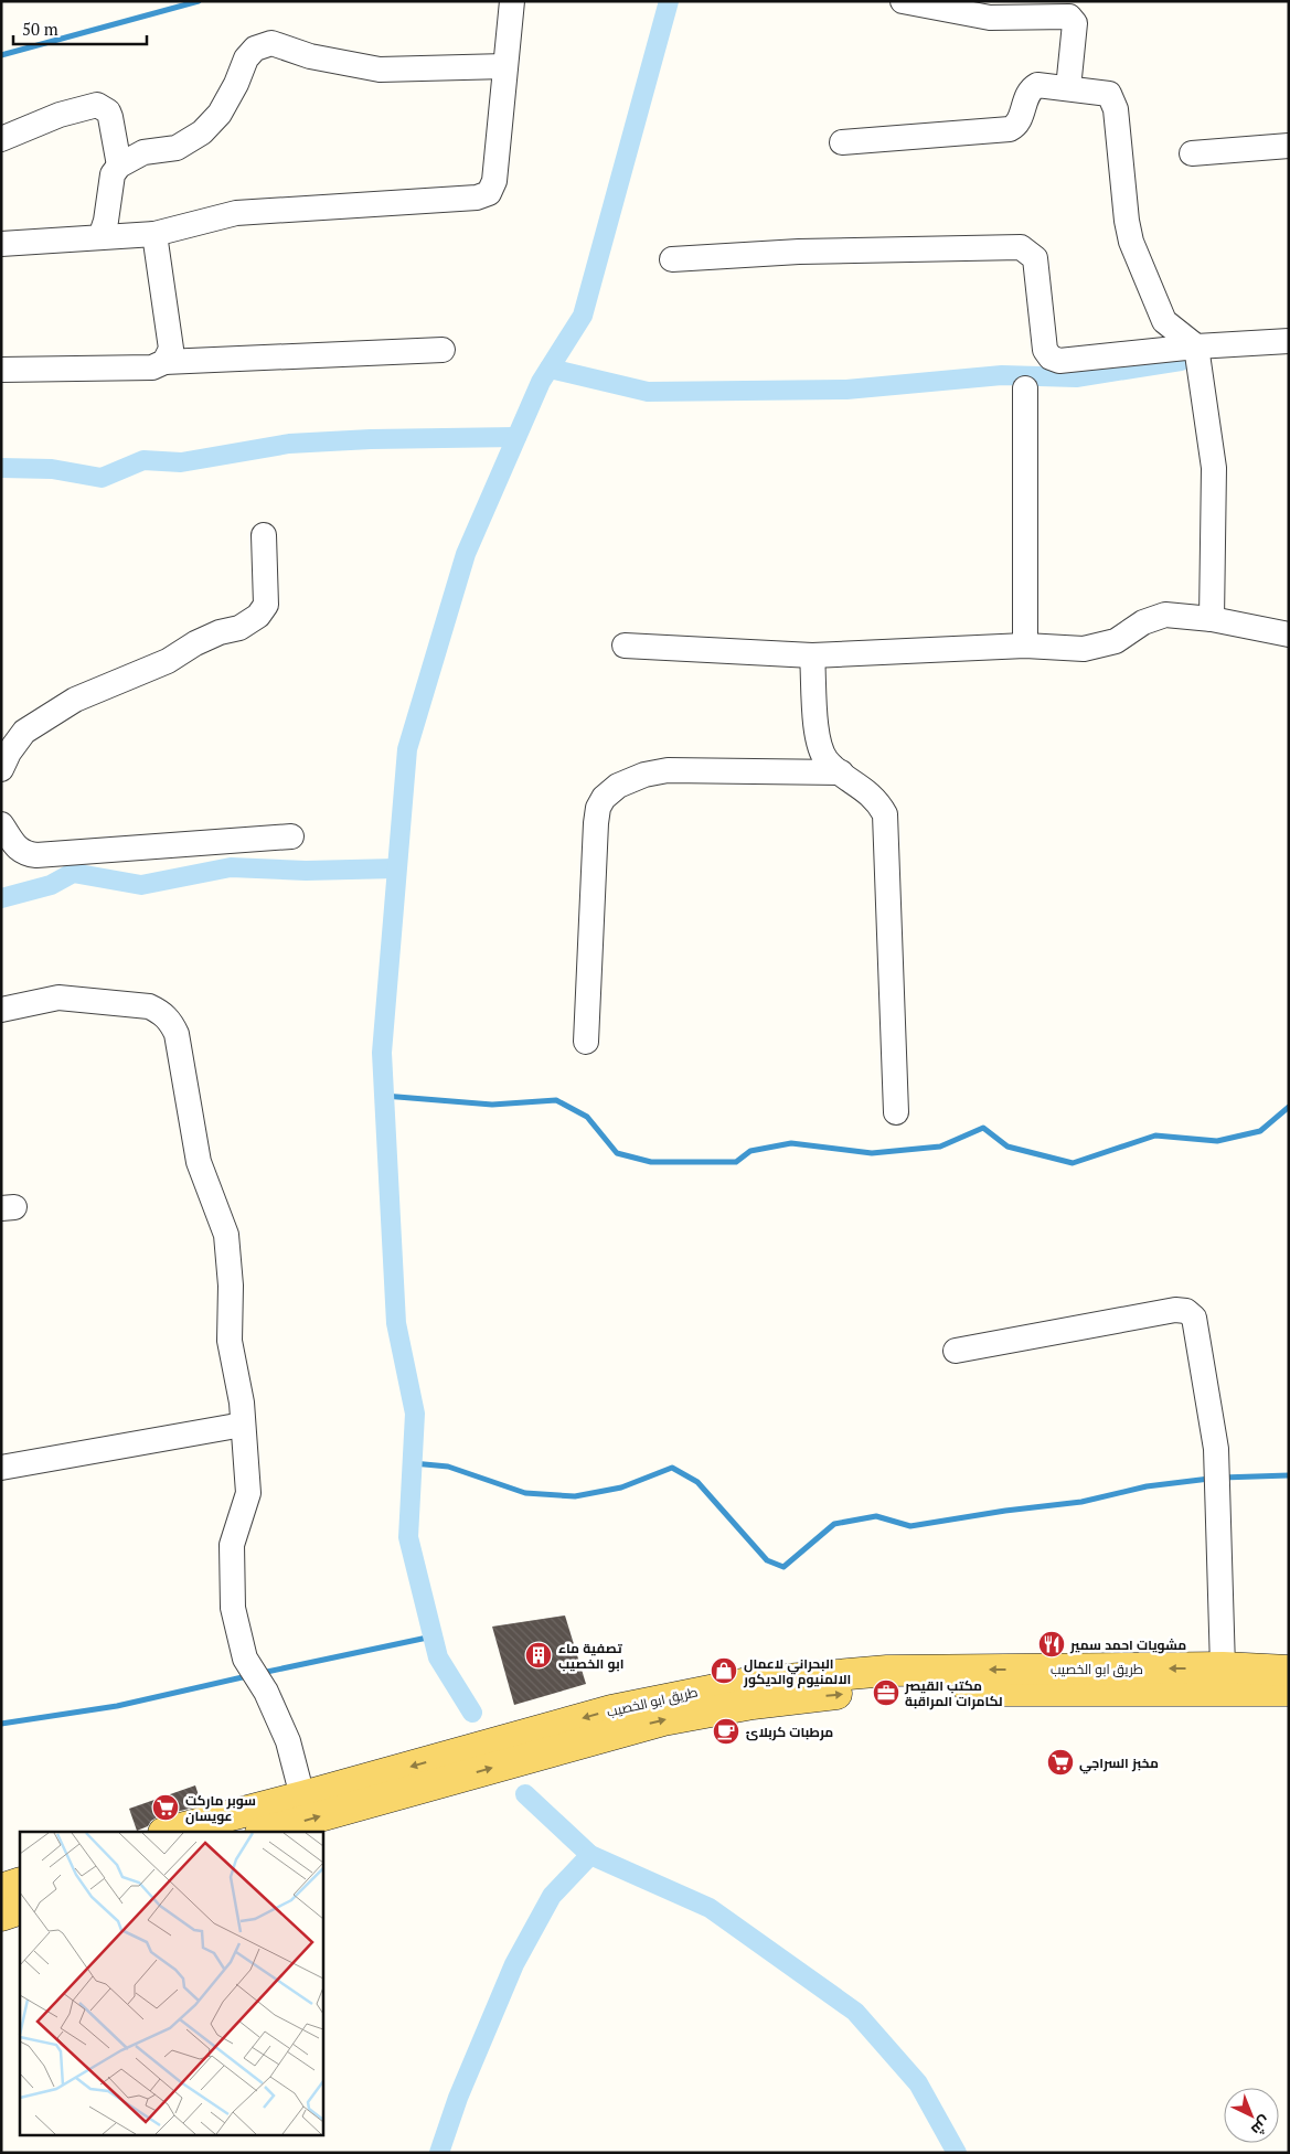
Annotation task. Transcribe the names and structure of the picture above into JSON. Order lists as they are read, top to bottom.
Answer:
{
  "streets": {
    "main road": ["طريق ابو الخصيب"]
  },
  "places": {
    "restaurant": ["مشويات احمد سمير"],
    "building": ["تصفية ماء ابو الخصيب"],
    "shop": ["البحراني لاعمال الالمنيوم والديكور"],
    "office": ["مكتب القيصر لكامرات المراقبة"],
    "cafe": ["مرطبات كربلائ"],
    "supermarket": ["مخبز السراجي", "سوبر ماركت عويسان"]
  },
  "scale_bar": "50 m",
  "north": "bottom right"
}
